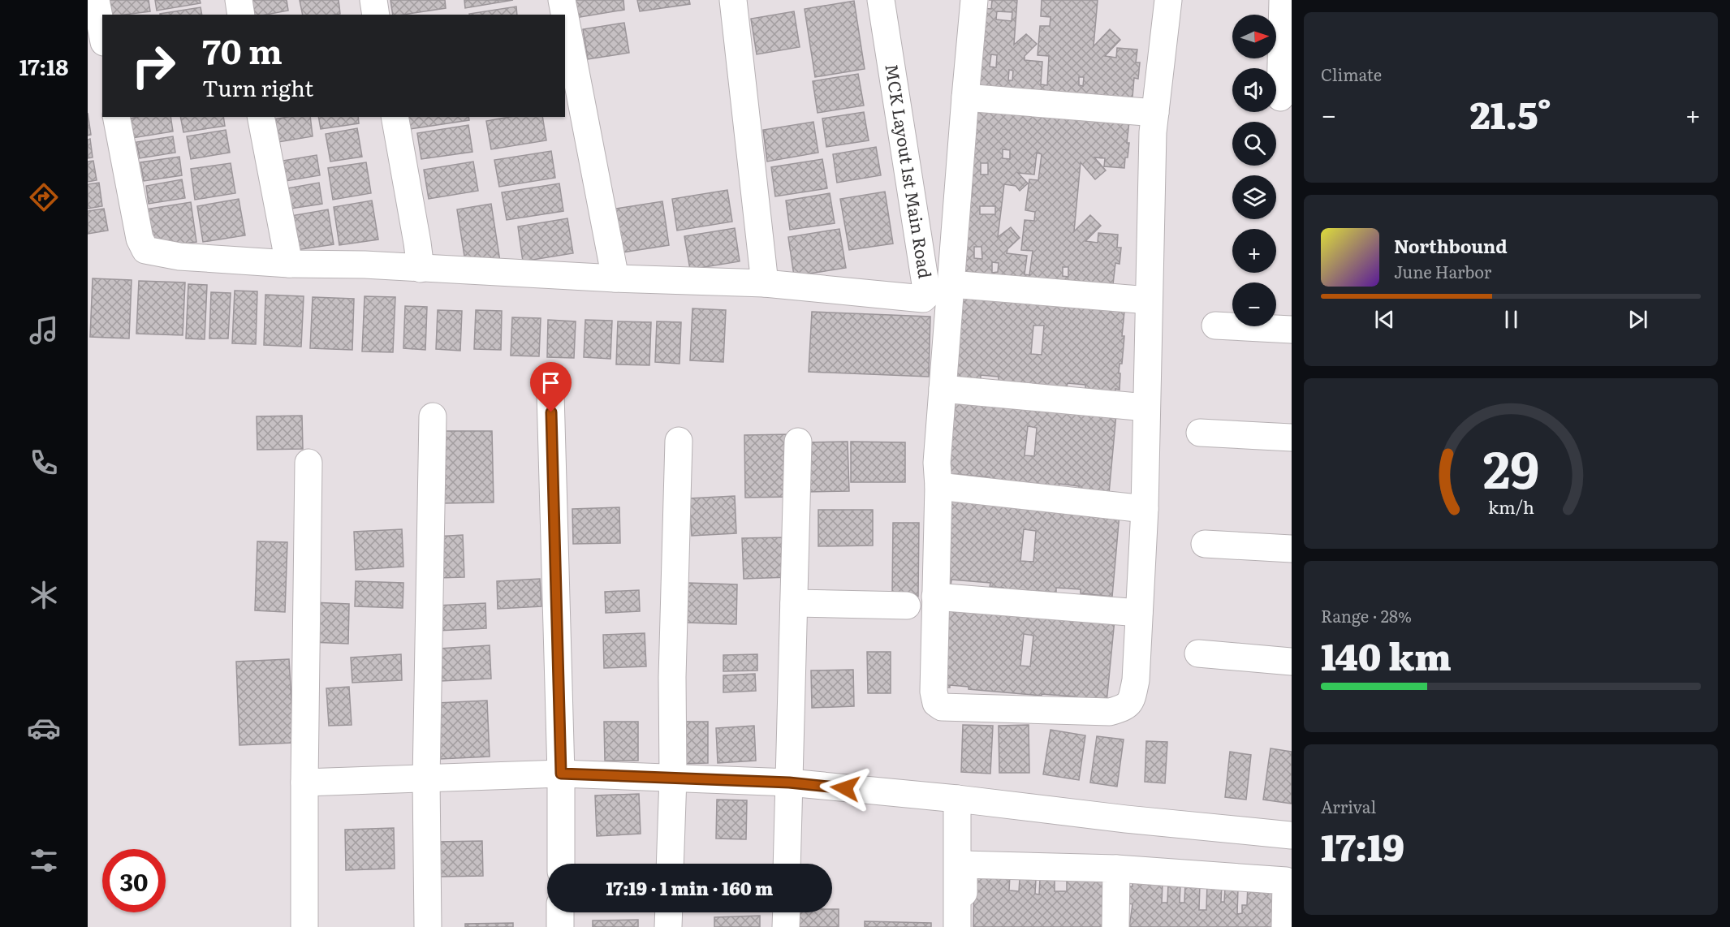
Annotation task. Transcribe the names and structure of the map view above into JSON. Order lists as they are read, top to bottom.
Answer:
{
  "streets": {
    "street": ["MCK Layout 1st Main Road"]
  },
  "north": "right",
  "page": {
    "tabs": "17:18",
    "tile": [
      "Climate",
      ["Range · 28%", "140 km"],
      ["Arrival", "17:19"]
    ],
    "map_buttons": ["+", "−"],
    "turn": ["70 m", "Turn right"],
    "heat": ["−", "21.5°", "+"],
    "song": ["Northbound", "June Harbor"],
    "limit": "30",
    "trip": "17:19 · 1 min · 160 m",
    "gauge": ["29", "km/h"]
  }
}
